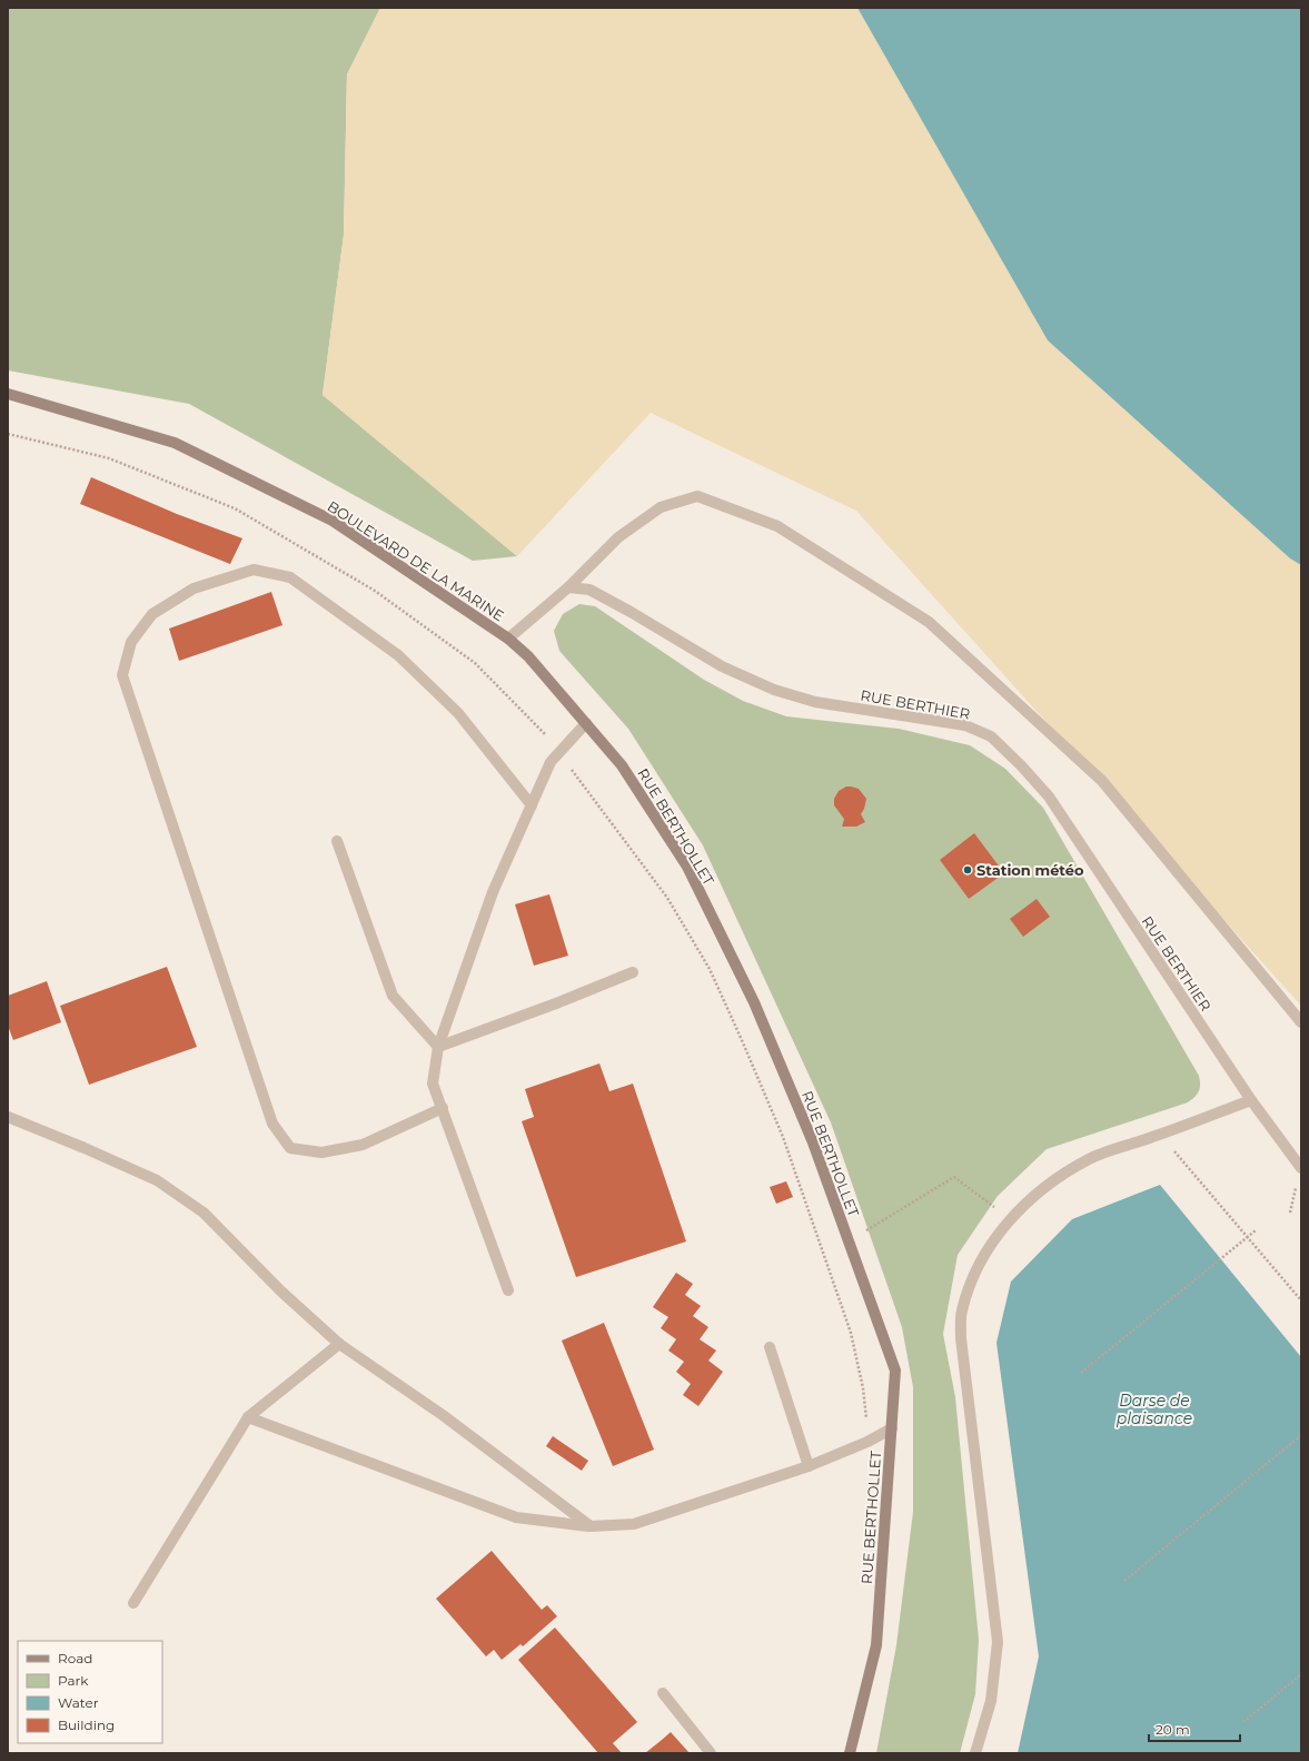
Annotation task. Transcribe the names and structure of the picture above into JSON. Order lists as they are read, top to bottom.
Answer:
{
  "streets": {
    "main road": ["BOULEVARD DE LA MARINE", "RUE BERTHOLLET"],
    "lane": ["RUE BERTHIER"]
  },
  "crossings": [
    ["BOULEVARD DE LA MARINE", "RUE BERTHOLLET"]
  ],
  "water": ["Darse de plaisance"],
  "places": ["Station météo"],
  "legend": [
    "Road",
    "Park",
    "Water",
    "Building"
  ],
  "scale_bar": "20 m"
}
